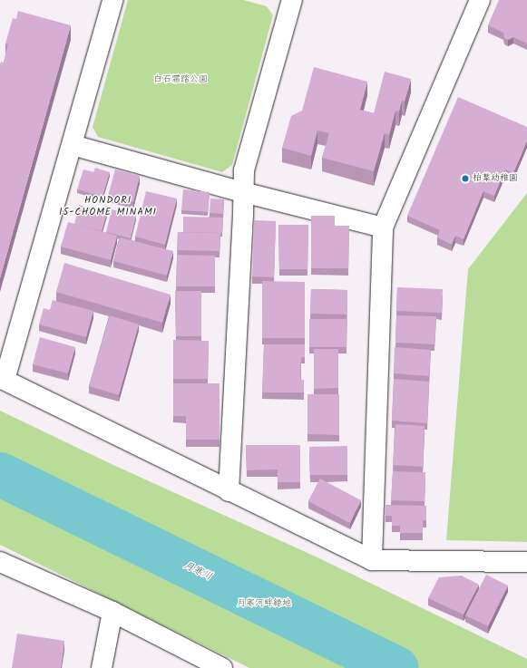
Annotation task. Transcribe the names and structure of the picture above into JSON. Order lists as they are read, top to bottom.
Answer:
{
  "districts": ["HONDORI 15-CHOME MINAMI"],
  "water": ["月寒川"],
  "parks": ["白石霜踏公園", "月寒河畔緑地"],
  "places": ["柏葉幼稚園"]
}
